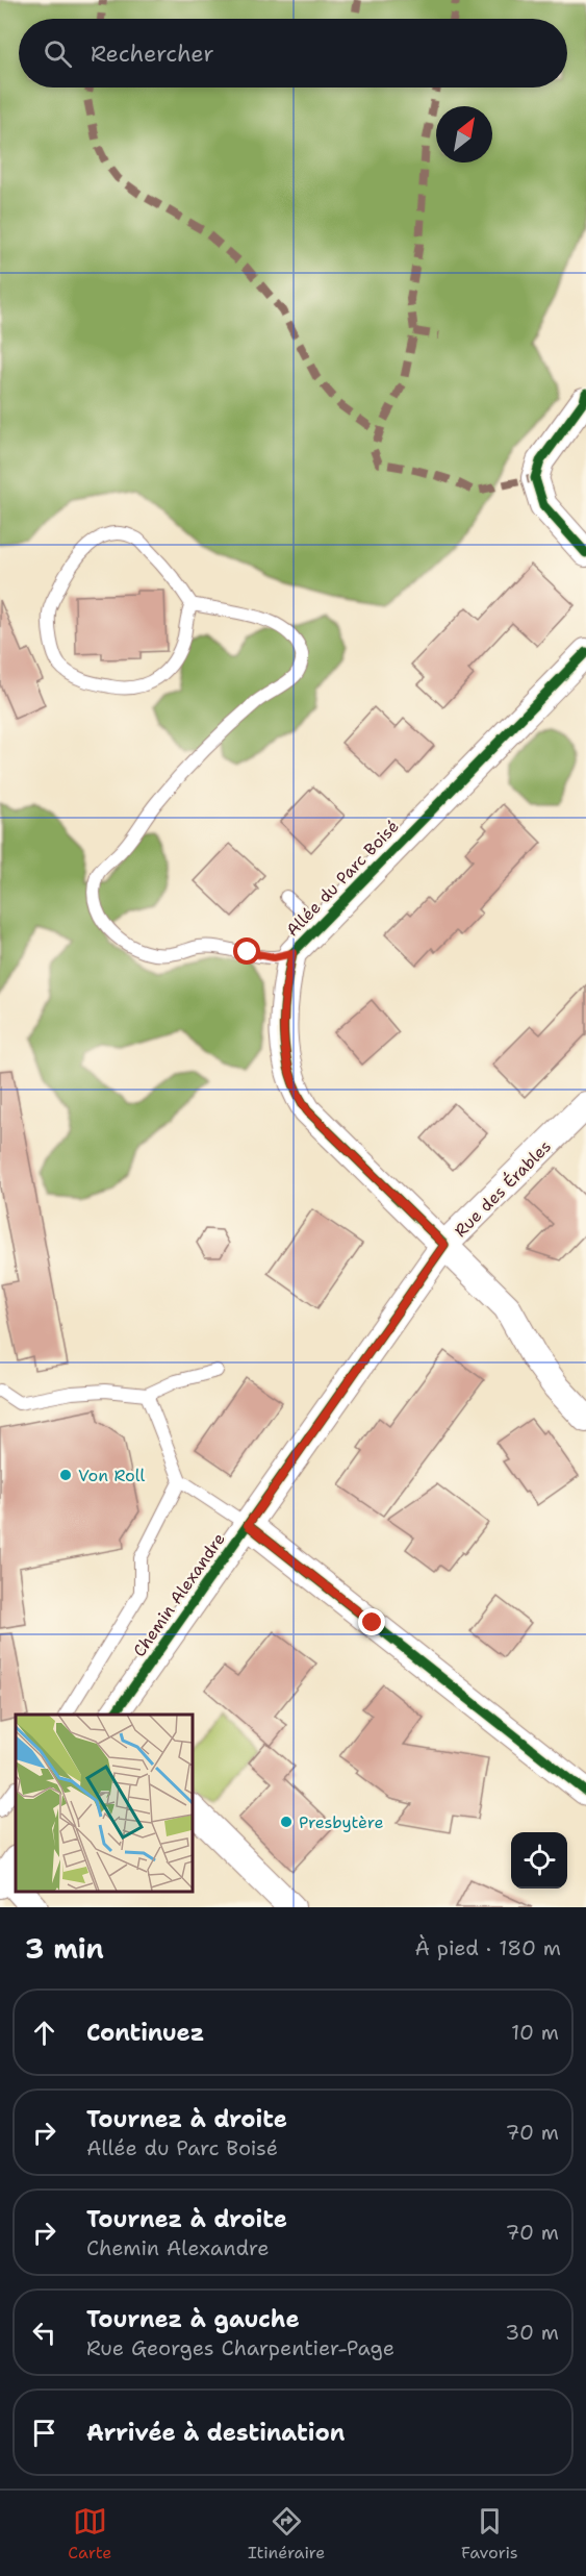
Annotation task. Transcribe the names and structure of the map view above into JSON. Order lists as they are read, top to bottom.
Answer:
{
  "streets": {
    "street": ["Allée du Parc Boisé", "Rue des Érables", "Chemin Alexandre"]
  },
  "crossings": [
    ["Allée du Parc Boisé", "Rue des Érables"],
    ["Allée du Parc Boisé", "Chemin Alexandre"],
    ["Rue des Érables", "Chemin Alexandre"]
  ],
  "places": ["Von Roll", "Presbytère"],
  "north": "top right",
  "page": {
    "search": "Rechercher",
    "heading": ["3 min", "À pied · 180 m"],
    "list": [
      ["Continuez", "10 m"],
      ["Tournez à droite", "Allée du Parc Boisé", "70 m"],
      ["Tournez à droite", "Chemin Alexandre", "70 m"],
      ["Tournez à gauche", "Rue Georges Charpentier-Page", "30 m"],
      "Arrivée à destination"
    ],
    "nav": ["Carte", "Itinéraire", "Favoris"]
  }
}
